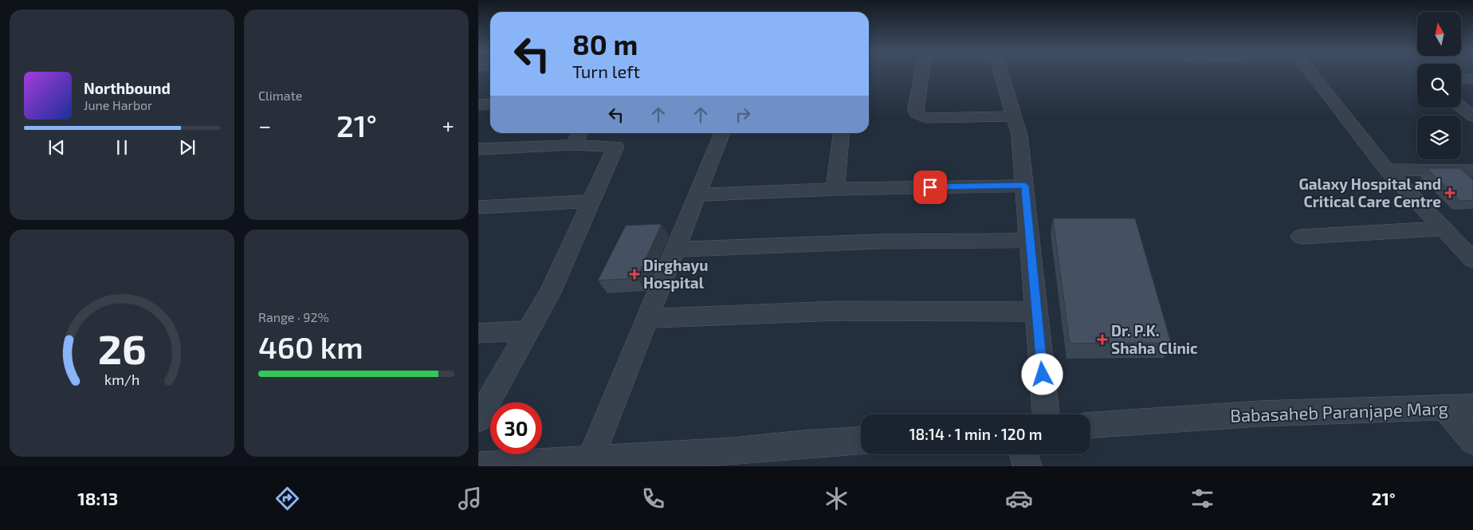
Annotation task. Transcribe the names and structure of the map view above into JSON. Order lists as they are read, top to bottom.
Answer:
{
  "streets": {
    "street": ["Babasaheb Paranjape Marg"]
  },
  "places": {
    "health": ["Galaxy Hospital and Critical Care Centre", "Dirghayu Hospital", "Dr. P.K. Shaha Clinic"]
  },
  "north": "top",
  "page": {
    "tile": [
      "Climate",
      ["Range · 92%", "460 km"]
    ],
    "turn": ["80 m", "Turn left"],
    "song": ["Northbound", "June Harbor"],
    "heat": ["−", "21°", "+"],
    "limit": "30",
    "trip": "18:14 · 1 min · 120 m",
    "tabs": ["18:13", "21°"],
    "gauge": ["26", "km/h"]
  }
}
